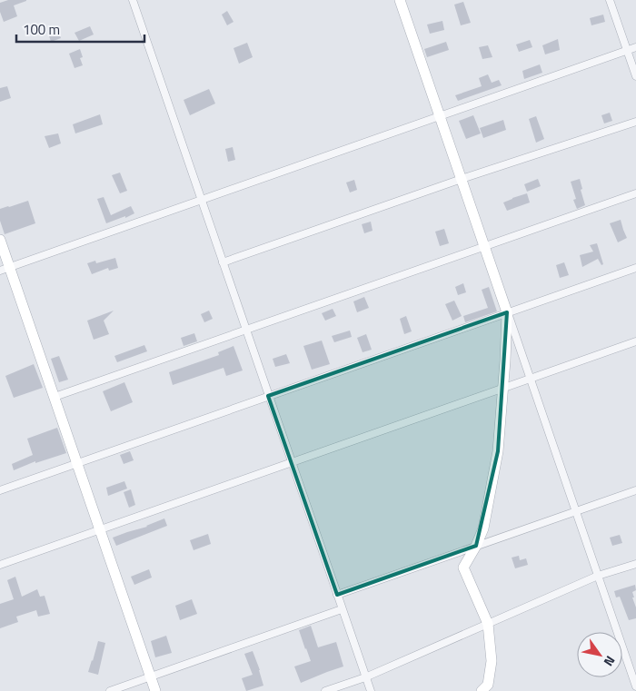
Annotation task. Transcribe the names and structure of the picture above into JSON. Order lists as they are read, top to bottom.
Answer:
{
  "scale_bar": "100 m",
  "north": "bottom right"
}
